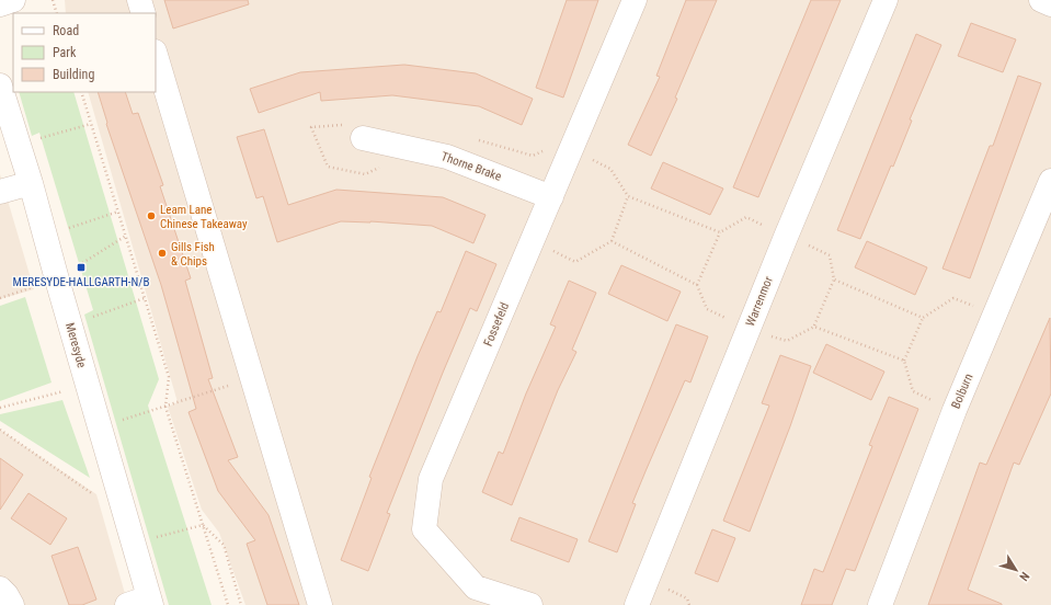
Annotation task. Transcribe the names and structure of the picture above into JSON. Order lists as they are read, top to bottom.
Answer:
{
  "streets": {
    "street": [
      "Thorne Brake",
      "Warrenmor",
      "Fossefeld",
      "Meresyde",
      "Bolburn"
    ]
  },
  "crossings": [
    ["Thorne Brake", "Fossefeld"]
  ],
  "places": {
    "other": ["Leam Lane Chinese Takeaway", "Gills Fish & Chips"],
    "transit": ["MERESYDE-HALLGARTH-N/B"]
  },
  "legend": ["Road", "Park", "Building"],
  "north": "bottom right"
}
